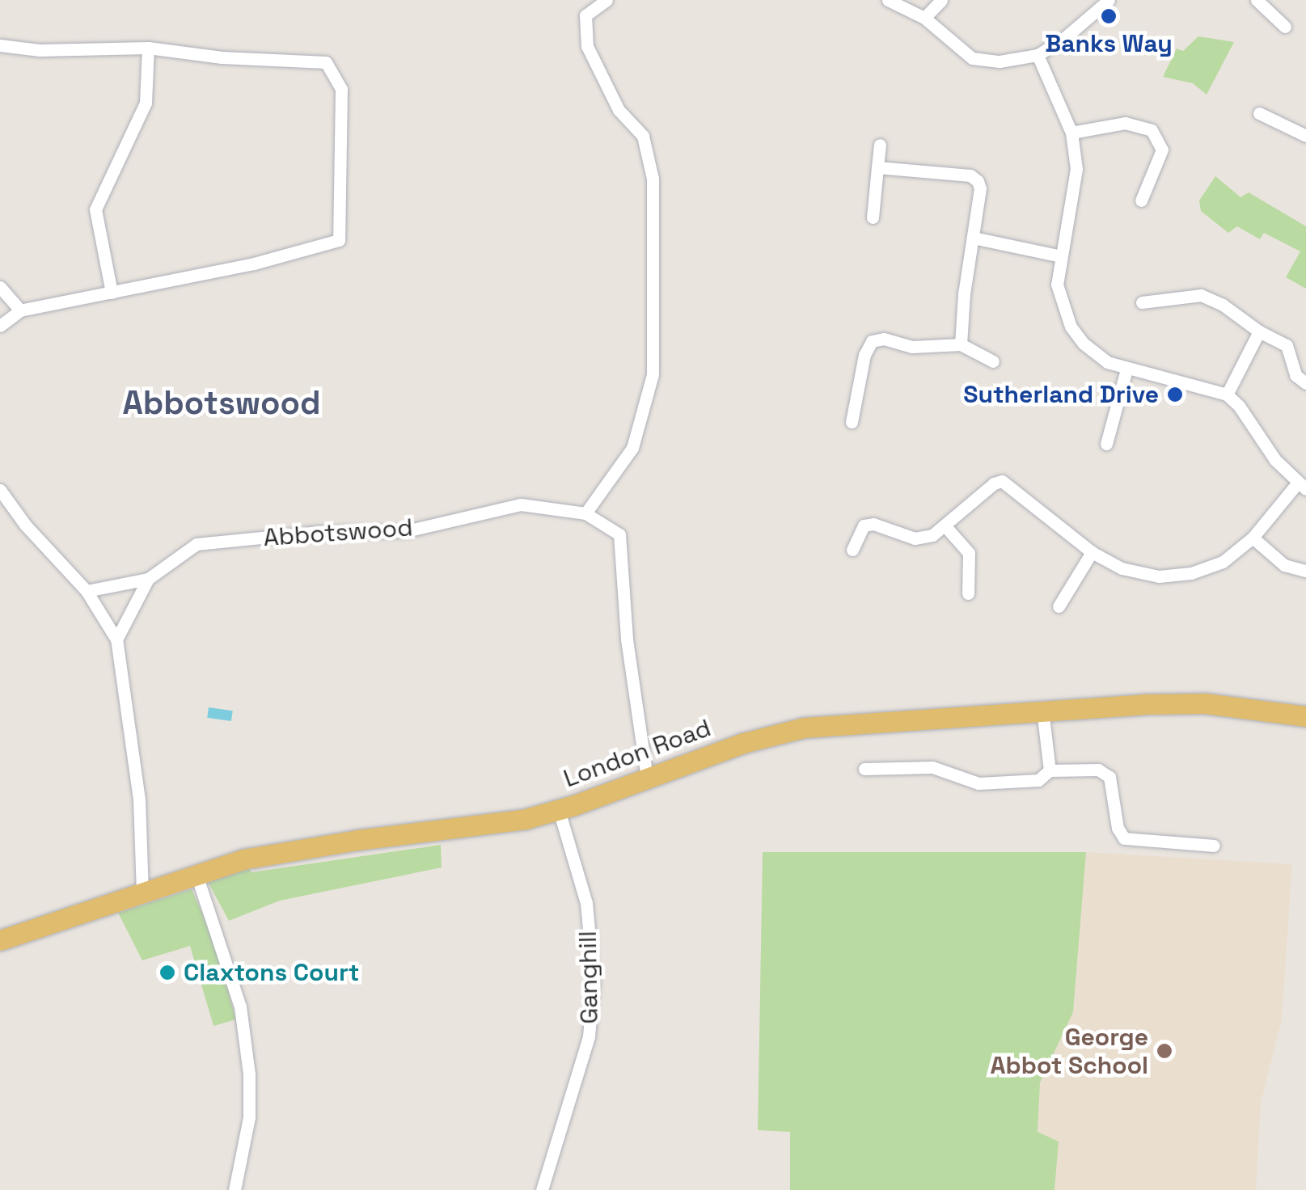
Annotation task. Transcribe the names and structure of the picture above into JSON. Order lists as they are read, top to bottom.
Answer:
{
  "streets": {
    "main road": ["London Road"],
    "street": ["Abbotswood", "Ganghill"]
  },
  "crossings": [
    ["Abbotswood", "London Road"],
    ["London Road", "Ganghill"]
  ],
  "districts": ["Abbotswood"],
  "places": [
    "Banks Way",
    "Sutherland Drive",
    "Claxtons Court",
    "George Abbot School"
  ]
}
